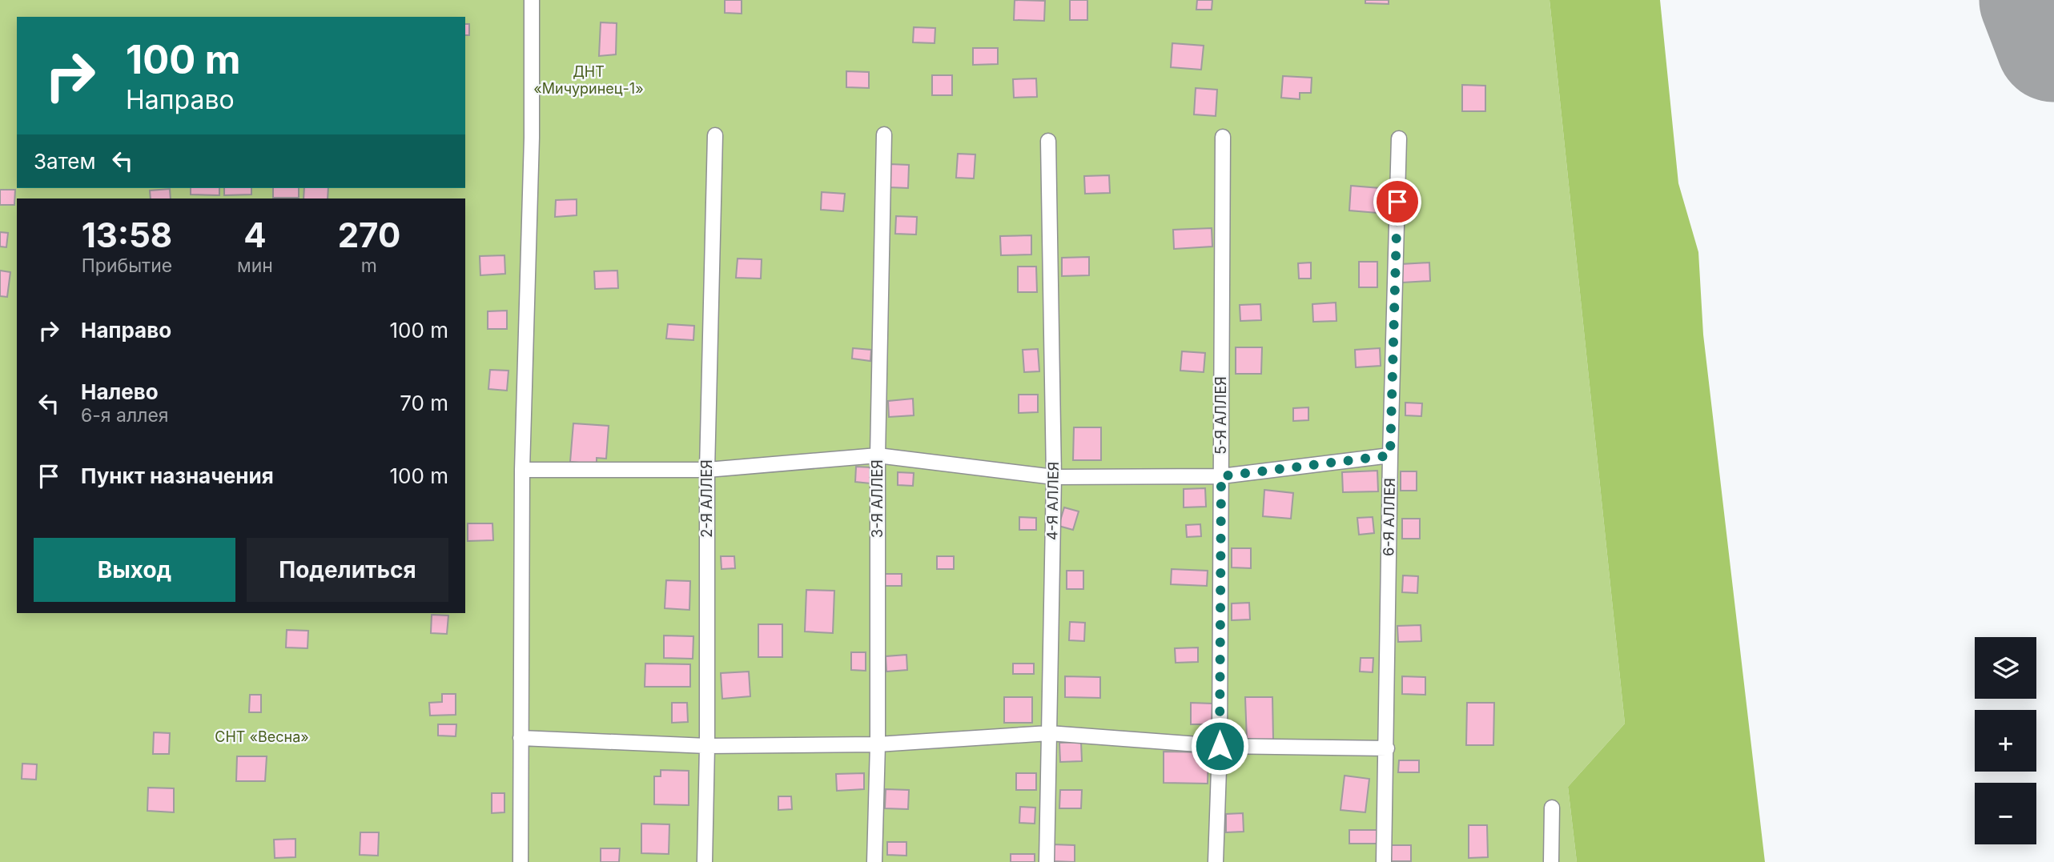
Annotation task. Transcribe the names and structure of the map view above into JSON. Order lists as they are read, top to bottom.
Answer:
{
  "streets": {
    "street": [
      "5-Я АЛЛЕЯ",
      "2-Я АЛЛЕЯ",
      "3-Я АЛЛЕЯ",
      "4-Я АЛЛЕЯ",
      "6-Я АЛЛЕЯ"
    ]
  },
  "parks": ["ДНТ «Мичуринец-1»", "СНТ «Весна»"],
  "page": {
    "turn": ["100 m", "Направо"],
    "then": "Затем",
    "eta": [
      "13:58",
      "Прибытие",
      "4",
      "мин",
      "270",
      "m"
    ],
    "list": [
      {
        "name": "Направо",
        "value": "100 m"
      },
      {
        "name": "Налево",
        "note": "6-я аллея",
        "value": "70 m"
      },
      {
        "name": "Пункт назначения",
        "value": "100 m"
      }
    ],
    "buttons": ["Выход", "Поделиться"],
    "map_buttons": ["+", "−"]
  }
}
